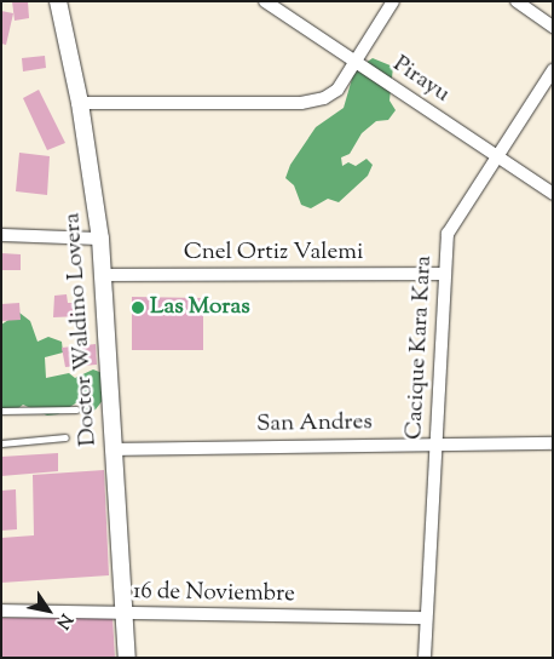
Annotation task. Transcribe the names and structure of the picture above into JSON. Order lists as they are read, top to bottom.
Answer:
{
  "streets": {
    "main road": ["Doctor Waldino Lovera"],
    "street": [
      "Pirayu",
      "Cnel Ortiz Valemi",
      "Cacique Kara Kara",
      "San Andres",
      "16 de Noviembre"
    ]
  },
  "crossings": [
    ["Pirayu", "Cacique Kara Kara"],
    ["Cnel Ortiz Valemi", "Doctor Waldino Lovera"],
    ["Cnel Ortiz Valemi", "Cacique Kara Kara"],
    ["Doctor Waldino Lovera", "San Andres"],
    ["Doctor Waldino Lovera", "16 de Noviembre"],
    ["Cacique Kara Kara", "San Andres"],
    ["Cacique Kara Kara", "16 de Noviembre"]
  ],
  "places": ["Las Moras"],
  "north": "bottom right"
}
